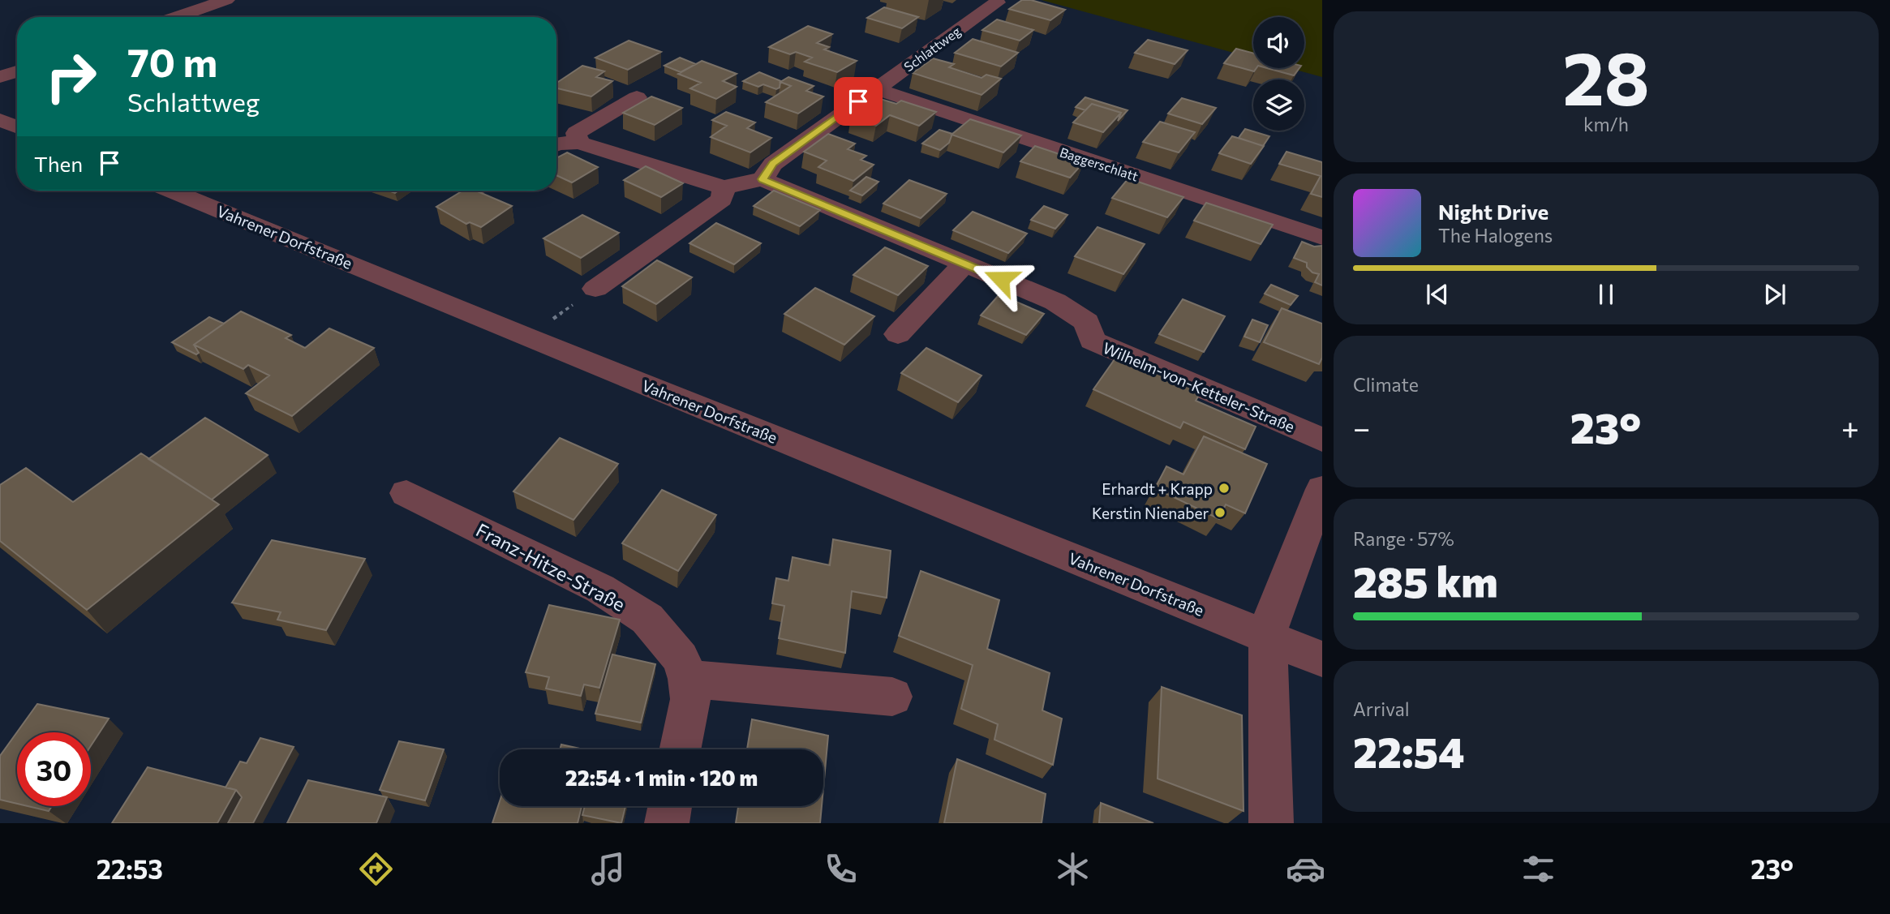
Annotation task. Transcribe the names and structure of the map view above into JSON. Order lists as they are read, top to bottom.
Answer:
{
  "streets": {
    "street": [
      "Schlattweg",
      "Baggerschlatt",
      "Vahrener Dorfstraße",
      "Wilhelm-von-Ketteler-Straße",
      "Franz-Hitze-Straße"
    ]
  },
  "crossings": [
    ["Schlattweg", "Baggerschlatt"],
    ["Schlattweg", "Wilhelm-von-Ketteler-Straße"]
  ],
  "places": ["Erhardt + Krapp", "Kerstin Nienaber"],
  "page": {
    "tile": [
      ["28", "km/h"],
      "Climate",
      ["Range · 57%", "285 km"],
      ["Arrival", "22:54"]
    ],
    "turn": ["70 m", "Schlattweg"],
    "then": "Then",
    "song": ["Night Drive", "The Halogens"],
    "heat": ["−", "23°", "+"],
    "limit": "30",
    "trip": "22:54 · 1 min · 120 m",
    "tabs": ["22:53", "23°"]
  }
}
